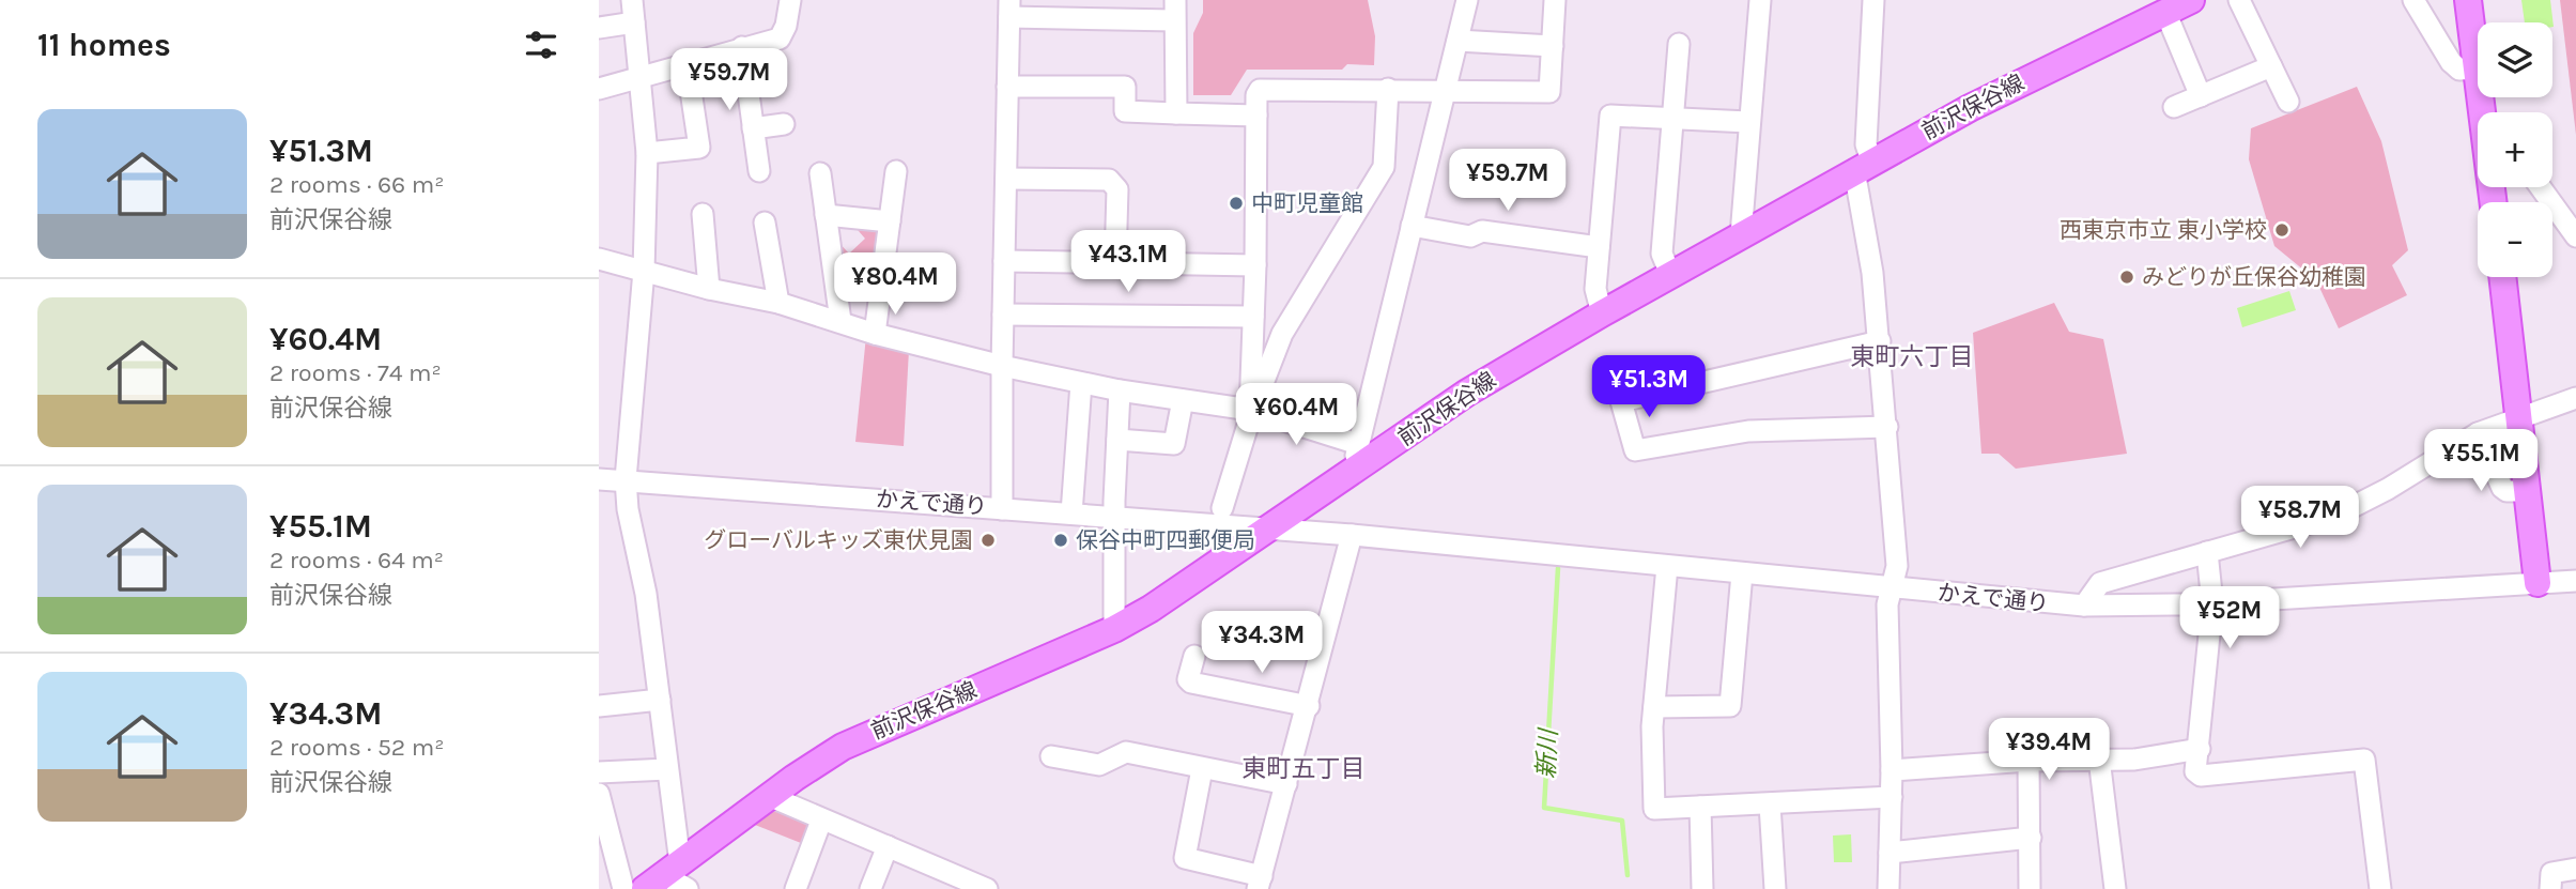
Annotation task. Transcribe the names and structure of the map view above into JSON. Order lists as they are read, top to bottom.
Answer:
{
  "streets": {
    "main road": ["前沢保谷線"],
    "street": ["かえで通り"]
  },
  "crossings": [
    ["前沢保谷線", "かえで通り"]
  ],
  "districts": ["東町六丁目", "東町五丁目"],
  "water": ["新川"],
  "places": [
    "中町児童館",
    "西東京市立 東小学校",
    "みどりが丘保谷幼稚園",
    "グローバルキッズ東伏見園",
    "保谷中町四郵便局"
  ],
  "page": {
    "heading": "11 homes",
    "map_buttons": ["+", "−"],
    "price": [
      "¥59.7M",
      "¥59.7M",
      "¥43.1M",
      "¥80.4M",
      "¥51.3M",
      "¥60.4M",
      "¥55.1M",
      "¥58.7M",
      "¥52M",
      "¥34.3M",
      "¥39.4M"
    ],
    "list": [
      {
        "name": "¥51.3M",
        "note": "2 rooms · 66 m² · 前沢保谷線"
      },
      {
        "name": "¥60.4M",
        "note": "2 rooms · 74 m² · 前沢保谷線"
      },
      {
        "name": "¥55.1M",
        "note": "2 rooms · 64 m² · 前沢保谷線"
      },
      {
        "name": "¥34.3M",
        "note": "2 rooms · 52 m² · 前沢保谷線"
      }
    ]
  }
}
